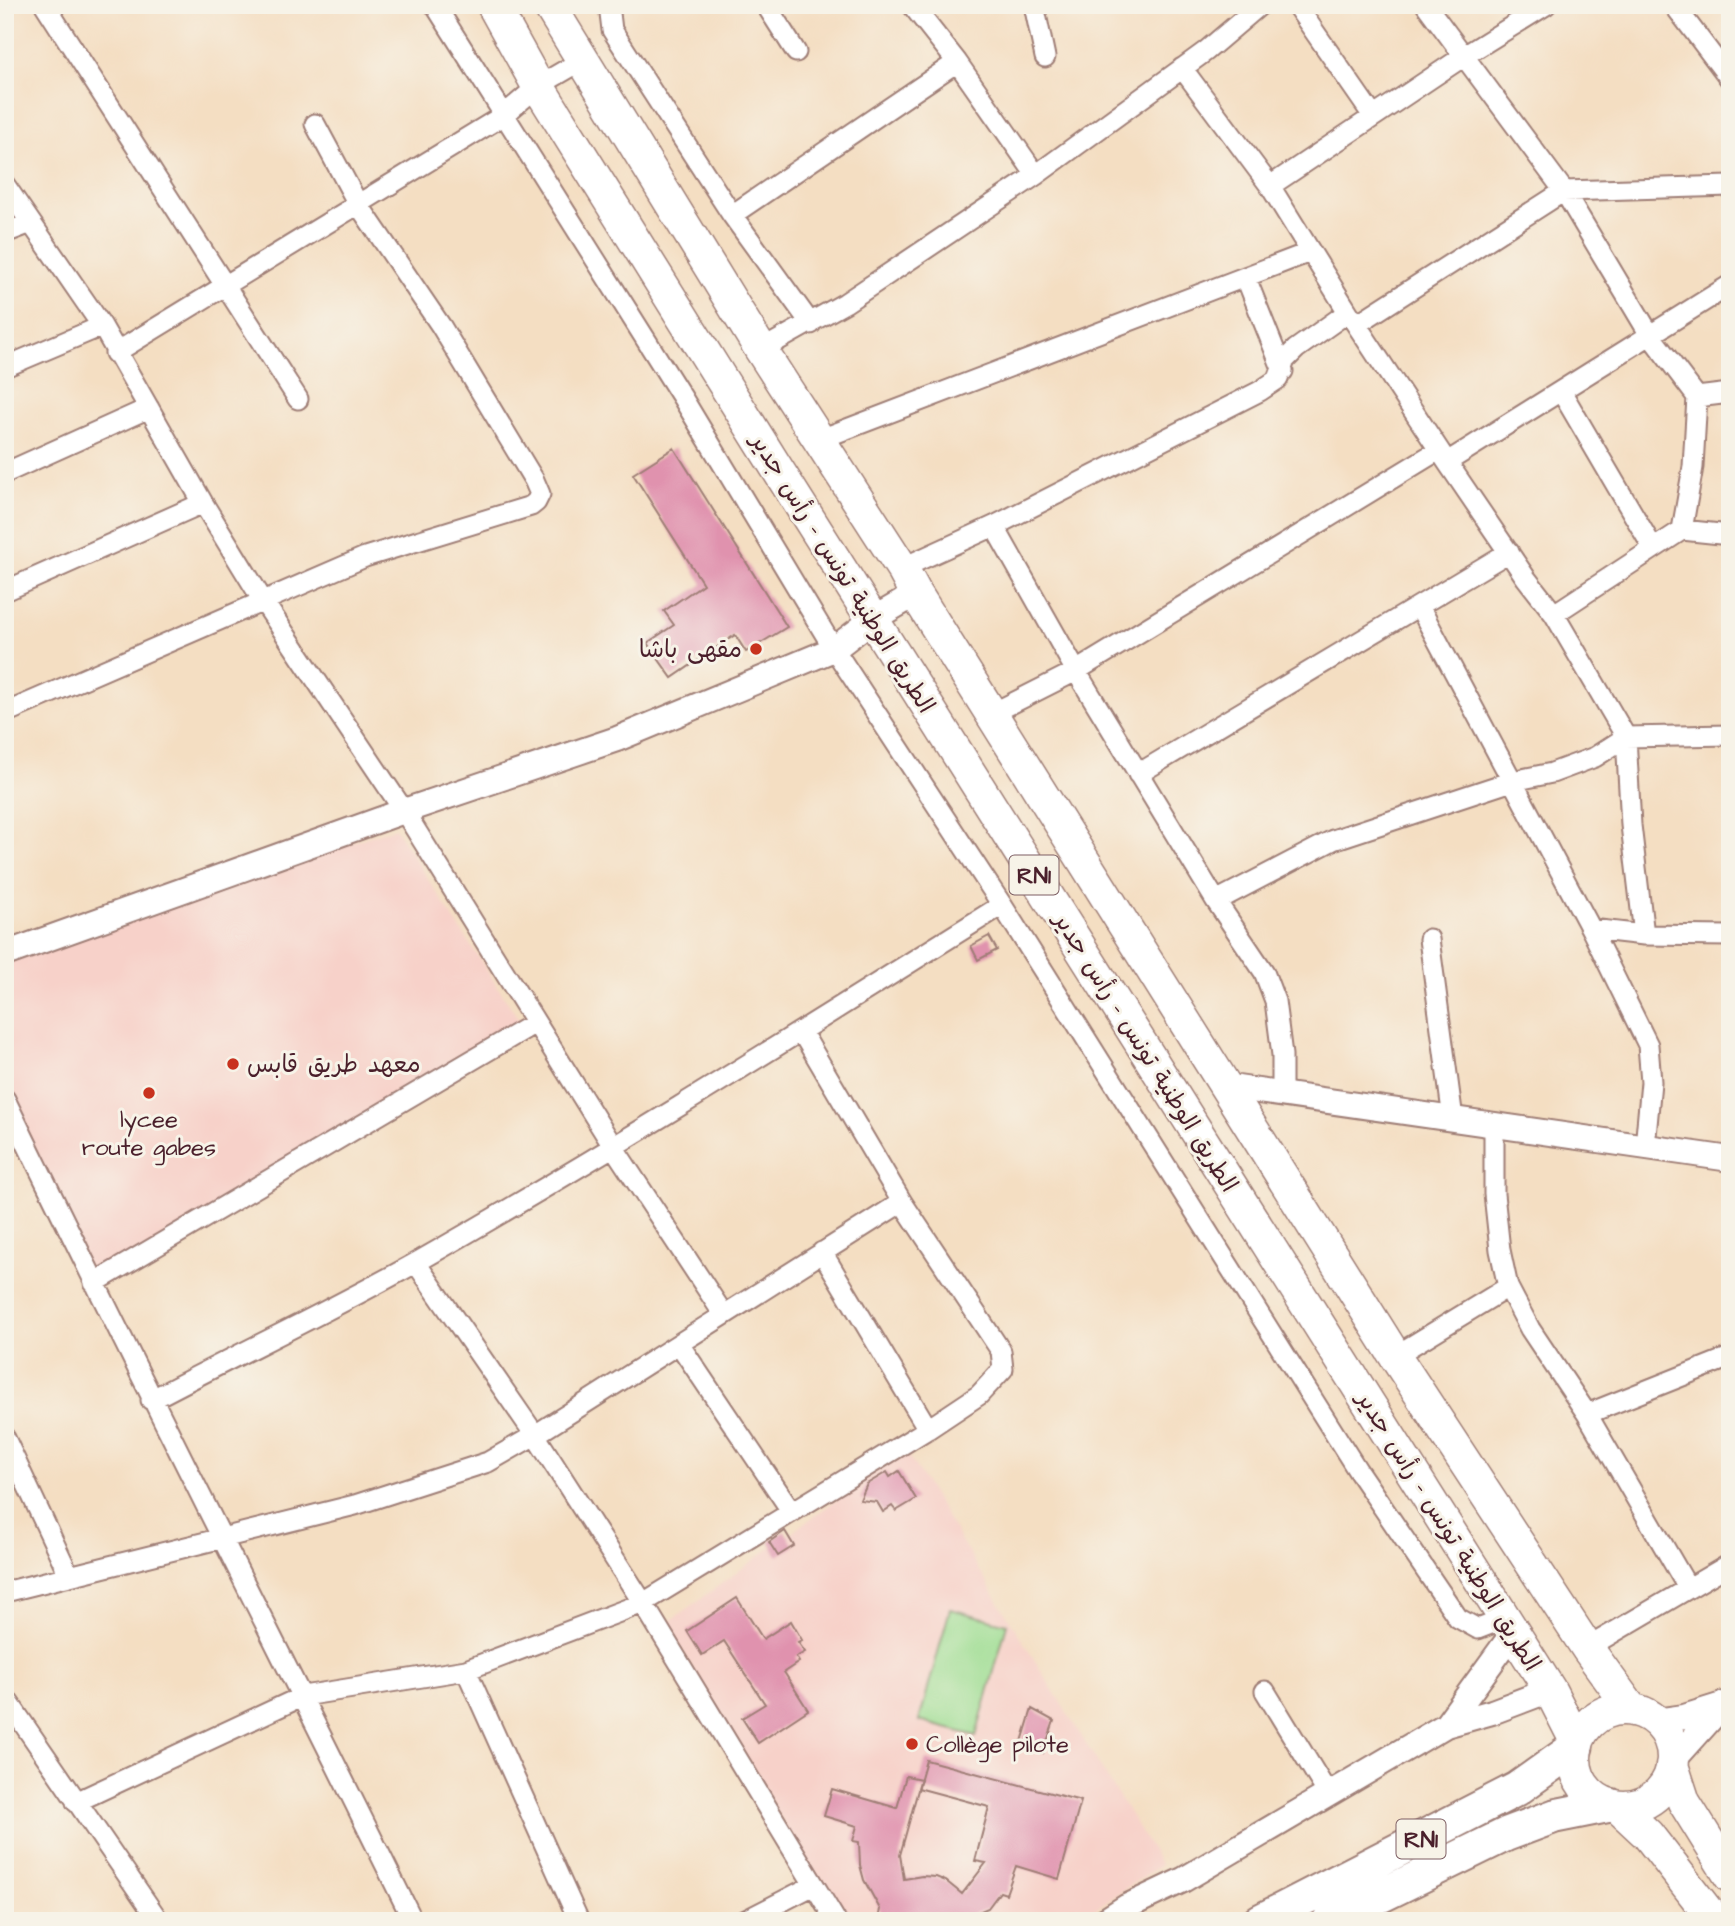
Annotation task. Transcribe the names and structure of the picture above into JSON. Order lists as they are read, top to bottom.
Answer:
{
  "streets": {
    "highway": ["RN1"],
    "main road": ["الطريق الوطنية تونس - رأس جدير"]
  },
  "crossings": [
    ["الطريق الوطنية تونس - رأس جدير", "RN1"]
  ],
  "places": [
    "مقهى باشا",
    "معهد طريق قابس",
    "lycee route gabes",
    "Collège pilote"
  ]
}
